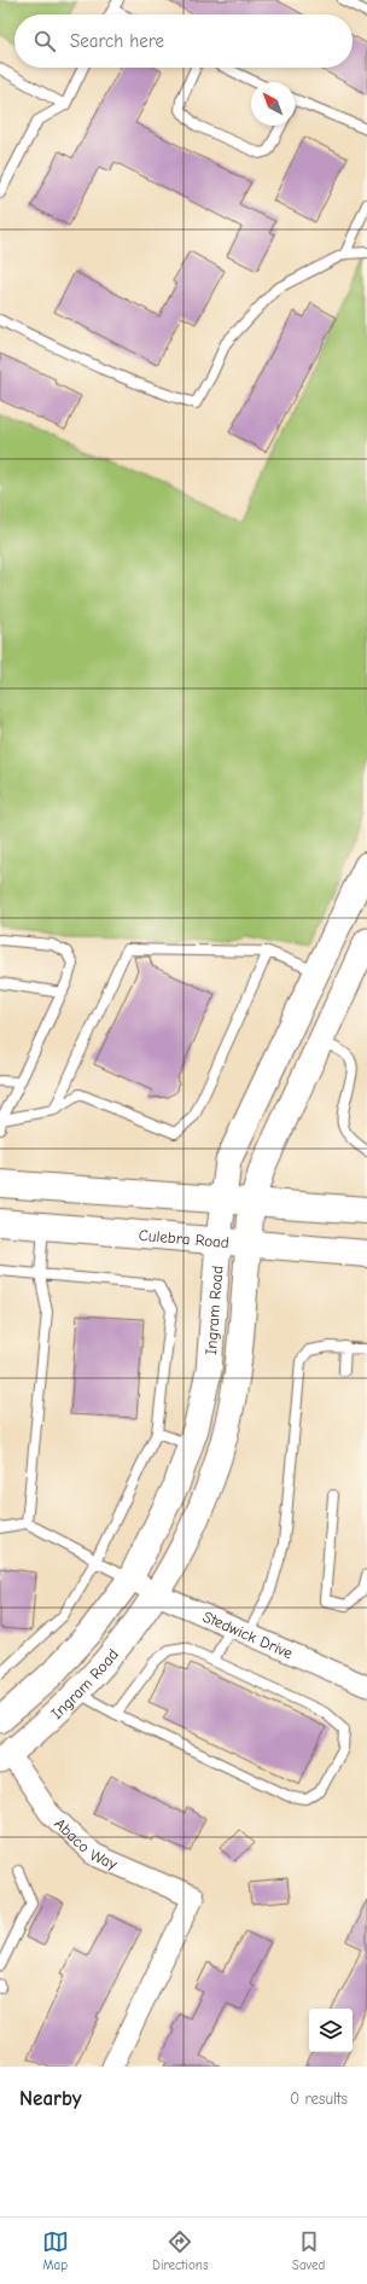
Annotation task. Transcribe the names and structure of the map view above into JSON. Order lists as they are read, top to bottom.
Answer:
{
  "streets": {
    "main road": ["Culebra Road"],
    "street": ["Ingram Road", "Stedwick Drive", "Abaco Way"]
  },
  "crossings": [
    ["Culebra Road", "Ingram Road"],
    ["Ingram Road", "Stedwick Drive"],
    ["Ingram Road", "Abaco Way"]
  ],
  "north": "top left",
  "page": {
    "search": "Search here",
    "heading": ["Nearby", "0 results"],
    "nav": ["Map", "Directions", "Saved"]
  }
}
